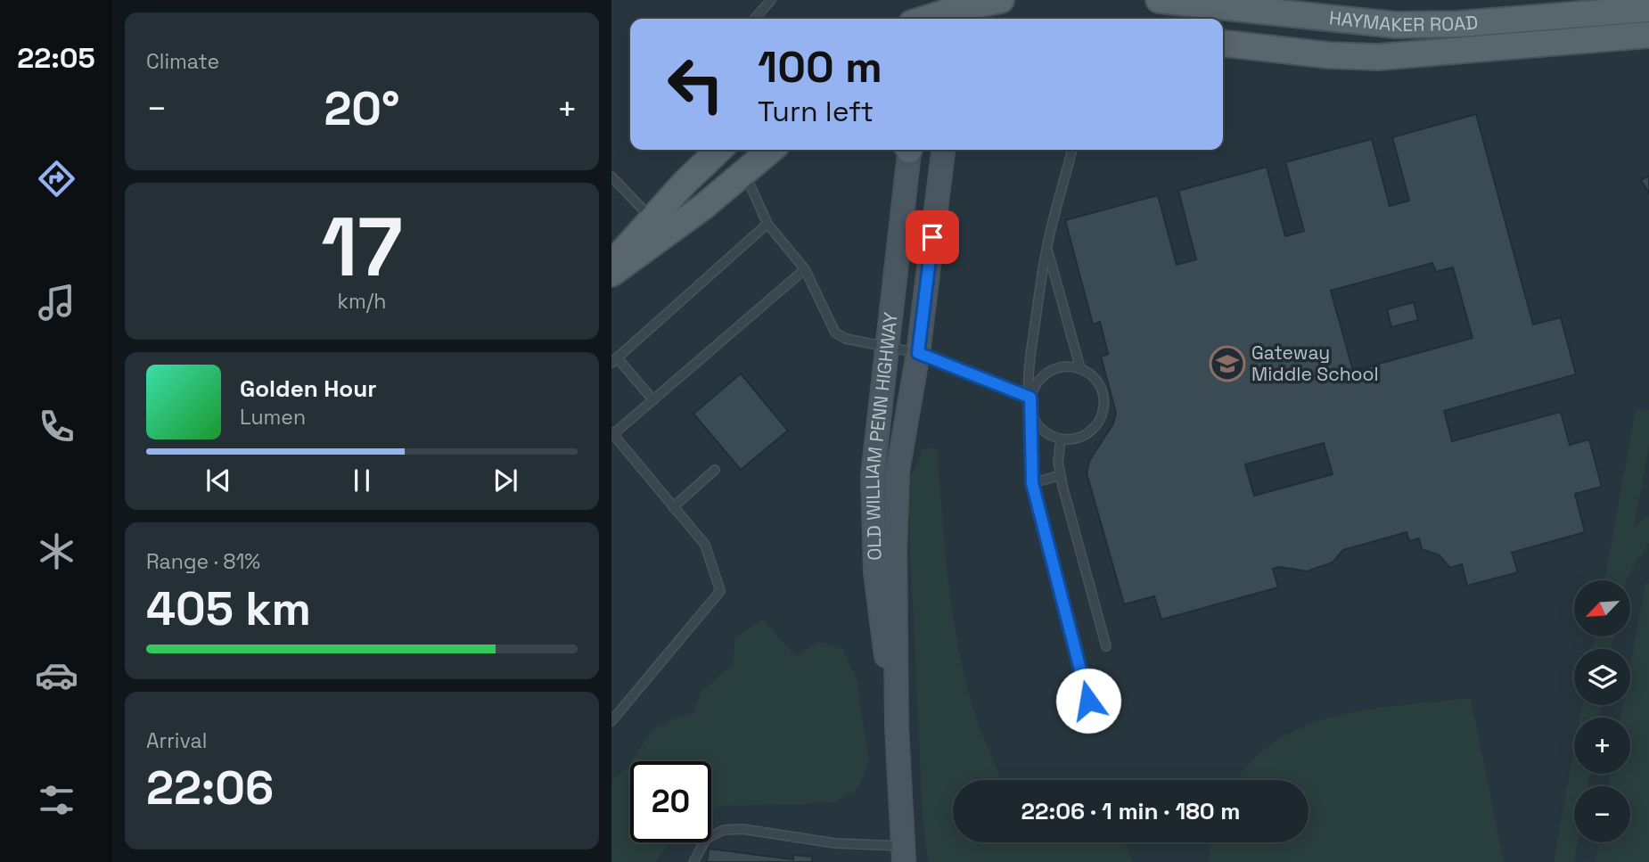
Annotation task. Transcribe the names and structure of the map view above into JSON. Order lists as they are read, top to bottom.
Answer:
{
  "streets": {
    "main road": ["HAYMAKER ROAD", "OLD WILLIAM PENN HIGHWAY"]
  },
  "places": {
    "school or university": ["Gateway Middle School"]
  },
  "north": "bottom left",
  "page": {
    "tabs": "22:05",
    "tile": [
      "Climate",
      ["17", "km/h"],
      ["Range · 81%", "405 km"],
      ["Arrival", "22:06"]
    ],
    "turn": ["100 m", "Turn left"],
    "heat": ["−", "20°", "+"],
    "song": ["Golden Hour", "Lumen"],
    "map_buttons": ["+", "−"],
    "limit": "20",
    "trip": "22:06 · 1 min · 180 m"
  }
}
